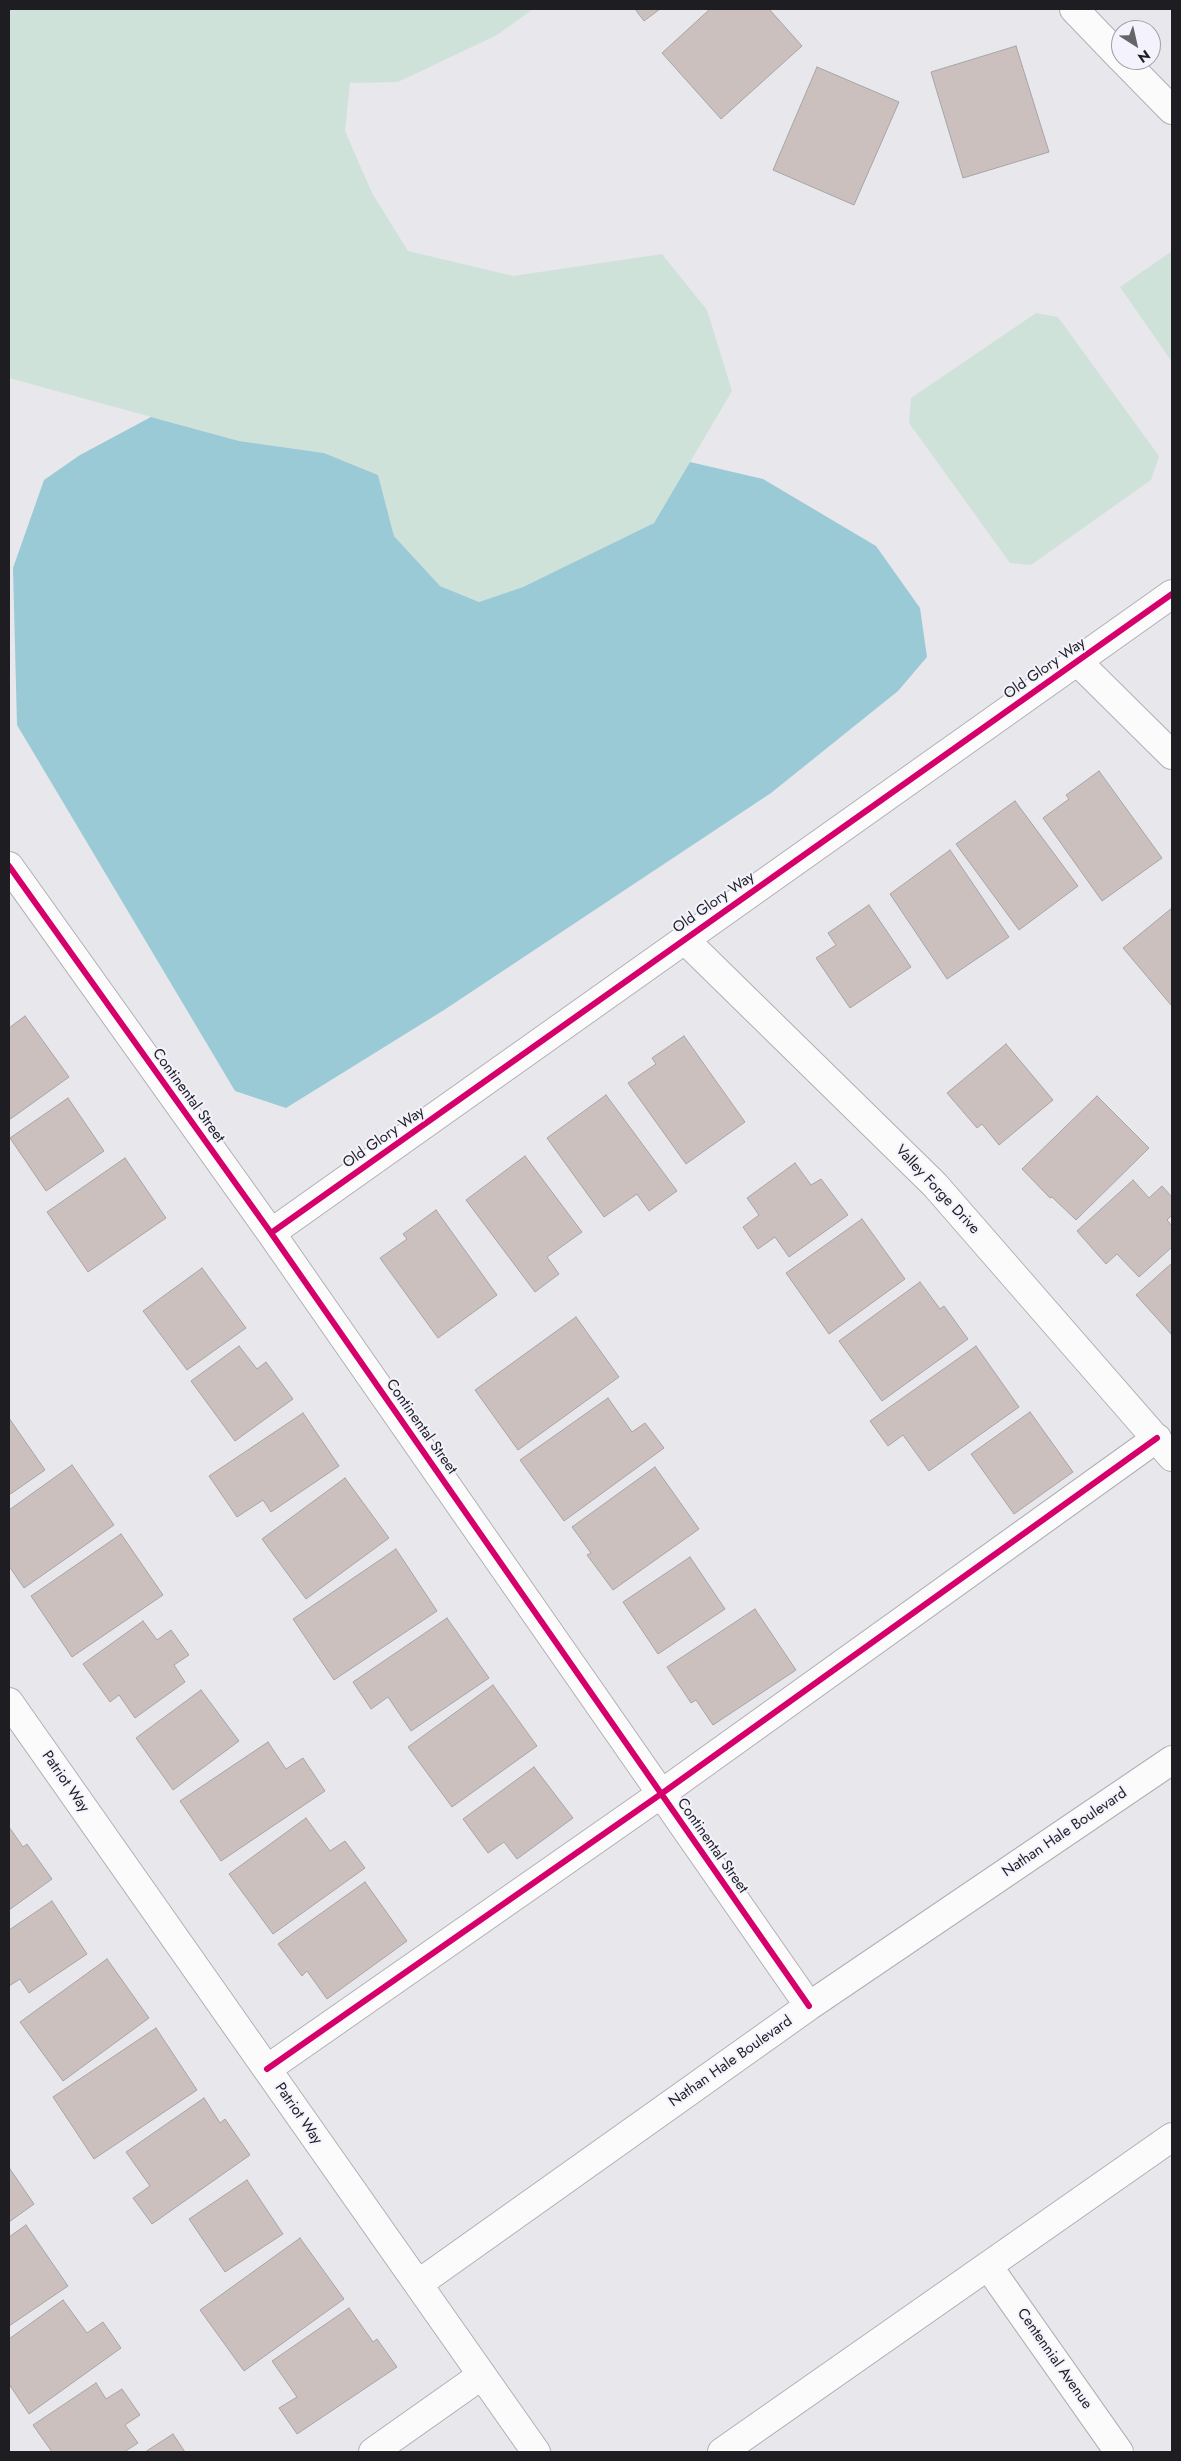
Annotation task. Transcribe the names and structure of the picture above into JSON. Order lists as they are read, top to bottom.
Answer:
{
  "streets": {
    "street": [
      "Old Glory Way",
      "Continental Street",
      "Valley Forge Drive",
      "Patriot Way",
      "Nathan Hale Boulevard",
      "Centennial Avenue"
    ]
  },
  "crossings": [
    ["Old Glory Way", "Continental Street"],
    ["Old Glory Way", "Valley Forge Drive"],
    ["Continental Street", "Nathan Hale Boulevard"],
    ["Patriot Way", "Nathan Hale Boulevard"]
  ],
  "north": "bottom right"
}
